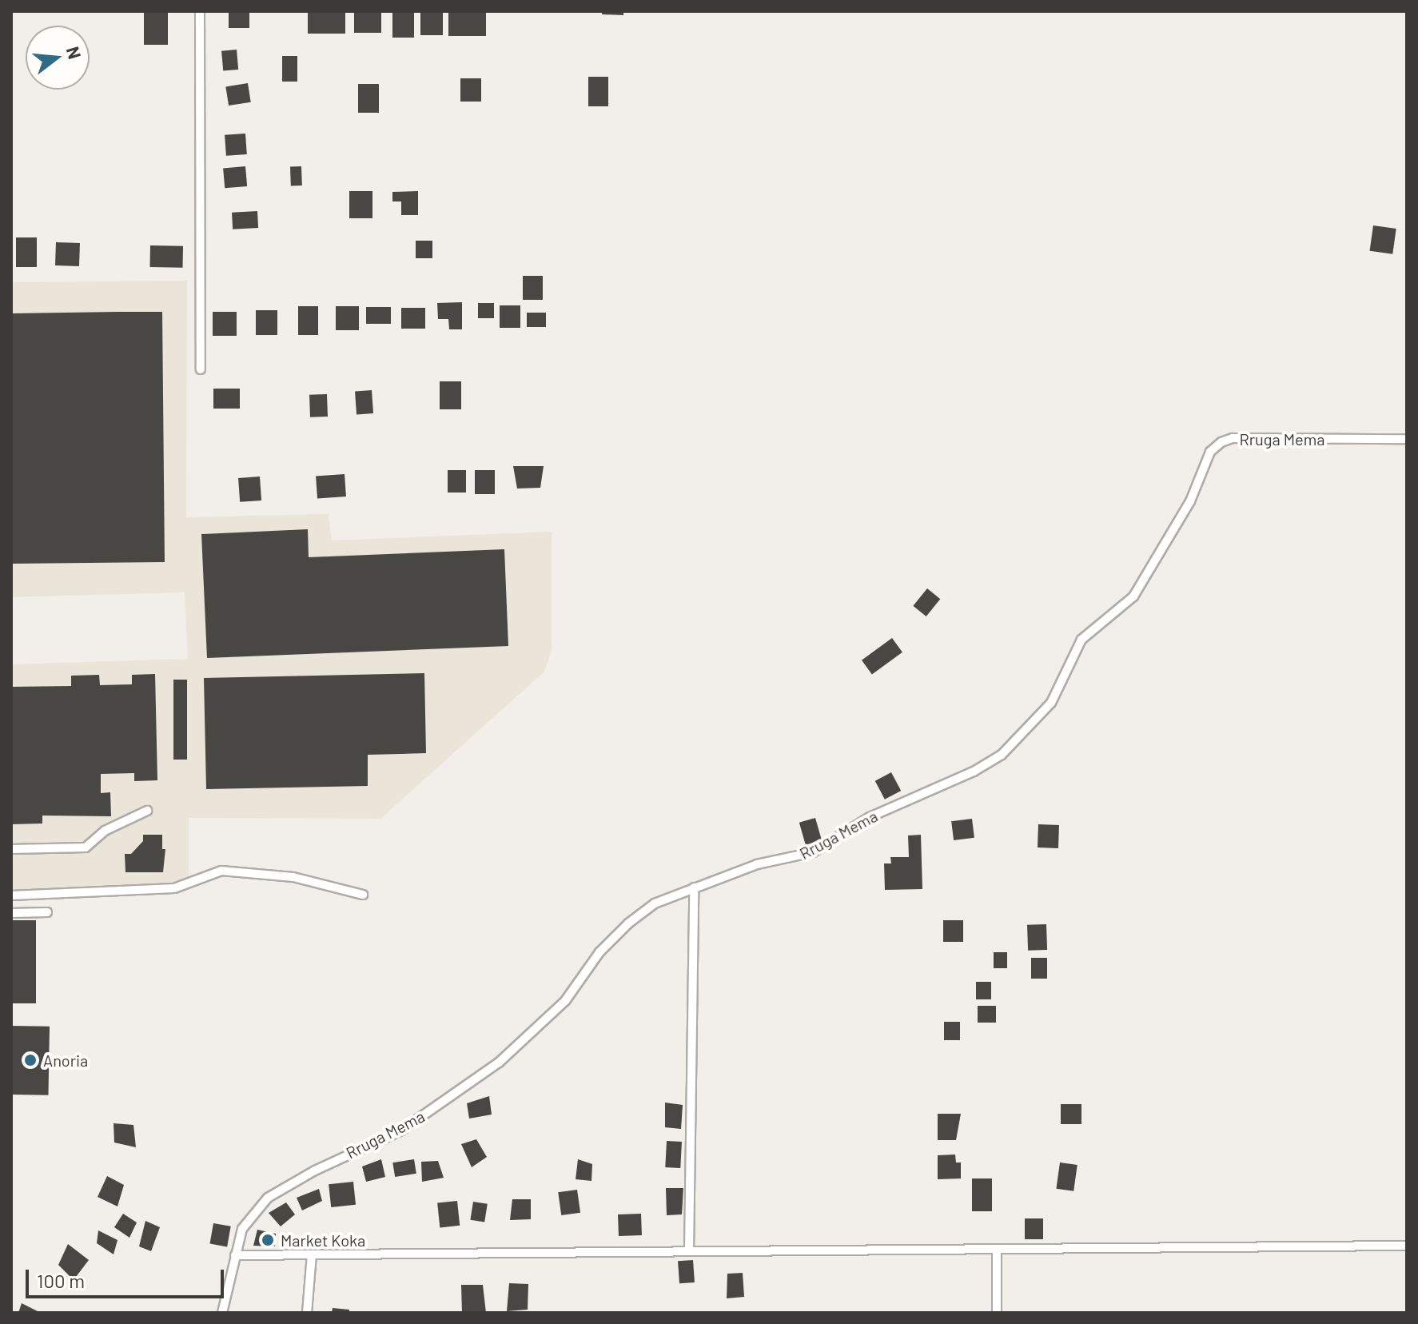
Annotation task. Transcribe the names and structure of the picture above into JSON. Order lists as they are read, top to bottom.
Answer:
{
  "streets": {
    "lane": ["Rruga Mema"]
  },
  "places": ["Anoria", "Market Koka"],
  "scale_bar": "100 m",
  "north": "right"
}
